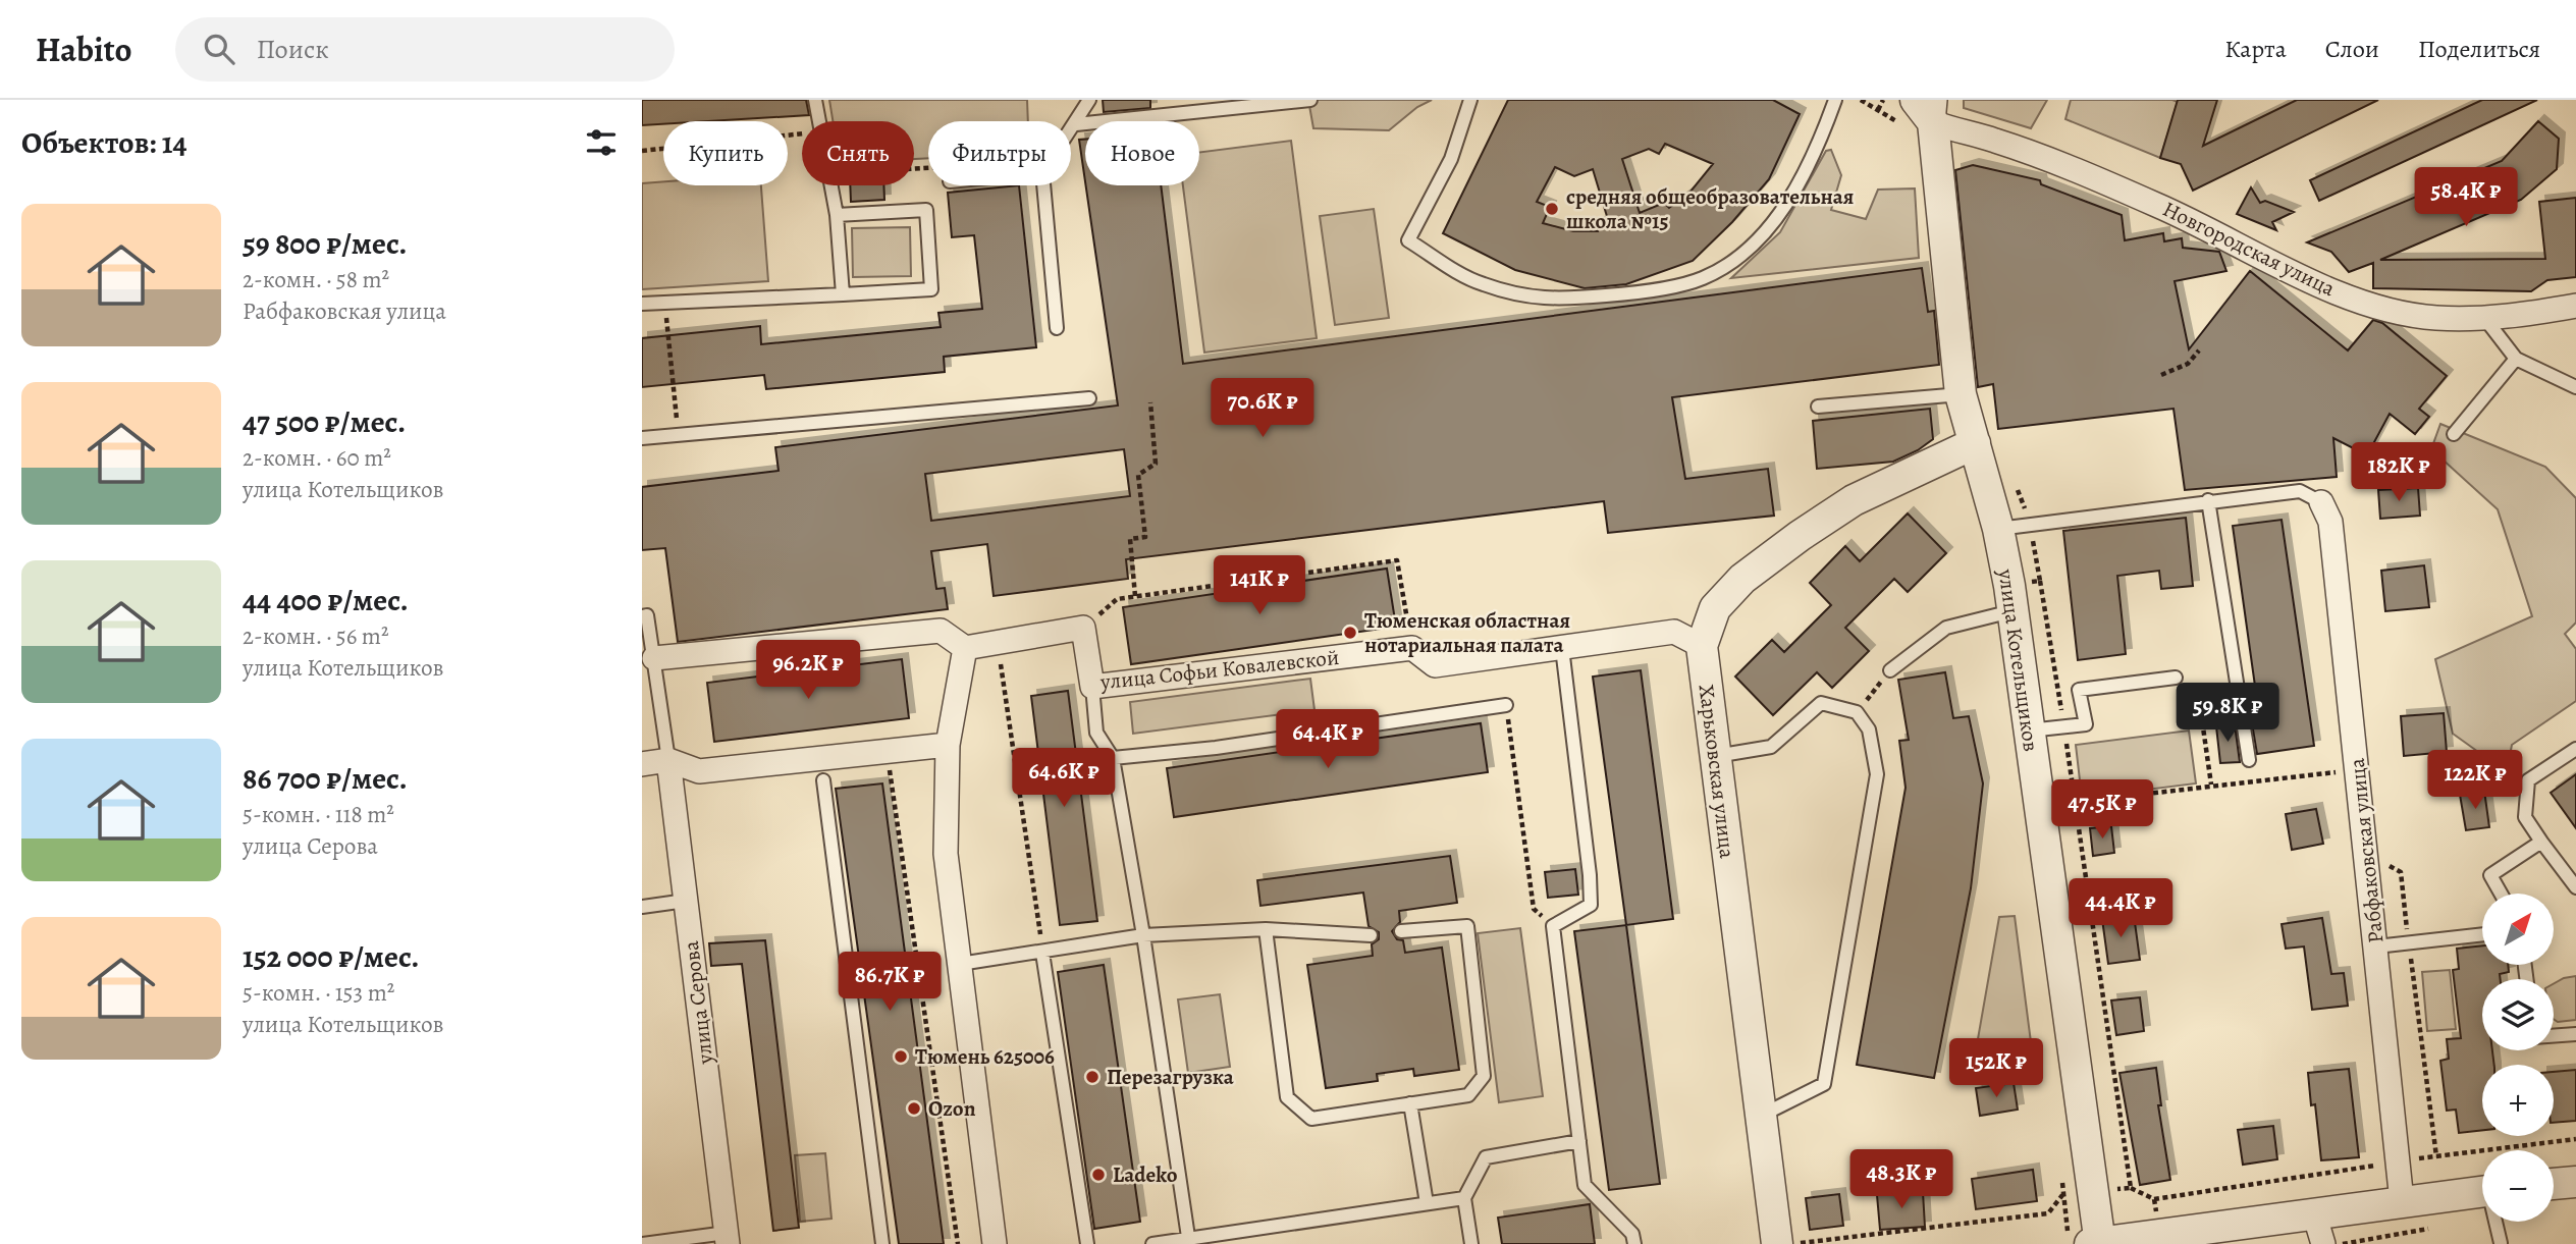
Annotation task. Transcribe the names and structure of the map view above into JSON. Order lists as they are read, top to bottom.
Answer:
{
  "streets": {
    "street": [
      "Новгородская улица",
      "улица Котельщиков",
      "улица Софьи Ковалевской",
      "Харьковская улица",
      "Рабфаковская улица",
      "улица Серова"
    ]
  },
  "crossings": [
    ["Новгородская улица", "улица Котельщиков"],
    ["улица Котельщиков", "Харьковская улица"]
  ],
  "places": [
    "средняя общеобразовательная школа №15",
    "Тюменская областная нотариальная палата",
    "Тюмень 625006",
    "Перезагрузка",
    "Ozon",
    "Ladeko"
  ],
  "north": "top right",
  "page": {
    "header": "Habito",
    "search": "Поиск",
    "nav": ["Карта", "Слои", "Поделиться"],
    "heading": "Объектов: 14",
    "chip": [
      "Купить",
      "Снять",
      "Фильтры",
      "Новое"
    ],
    "price": [
      "58.4K ₽",
      "70.6K ₽",
      "182K ₽",
      "141K ₽",
      "96.2K ₽",
      "59.8K ₽",
      "64.4K ₽",
      "64.6K ₽",
      "122K ₽",
      "47.5K ₽",
      "44.4K ₽",
      "86.7K ₽",
      "152K ₽",
      "48.3K ₽"
    ],
    "list": [
      {
        "name": "59 800 ₽/мес.",
        "note": "2-комн. · 58 m² · Рабфаковская улица"
      },
      {
        "name": "47 500 ₽/мес.",
        "note": "2-комн. · 60 m² · улица Котельщиков"
      },
      {
        "name": "44 400 ₽/мес.",
        "note": "2-комн. · 56 m² · улица Котельщиков"
      },
      {
        "name": "86 700 ₽/мес.",
        "note": "5-комн. · 118 m² · улица Серова"
      },
      {
        "name": "152 000 ₽/мес.",
        "note": "5-комн. · 153 m² · улица Котельщиков"
      }
    ],
    "map_buttons": ["+", "−"]
  }
}
